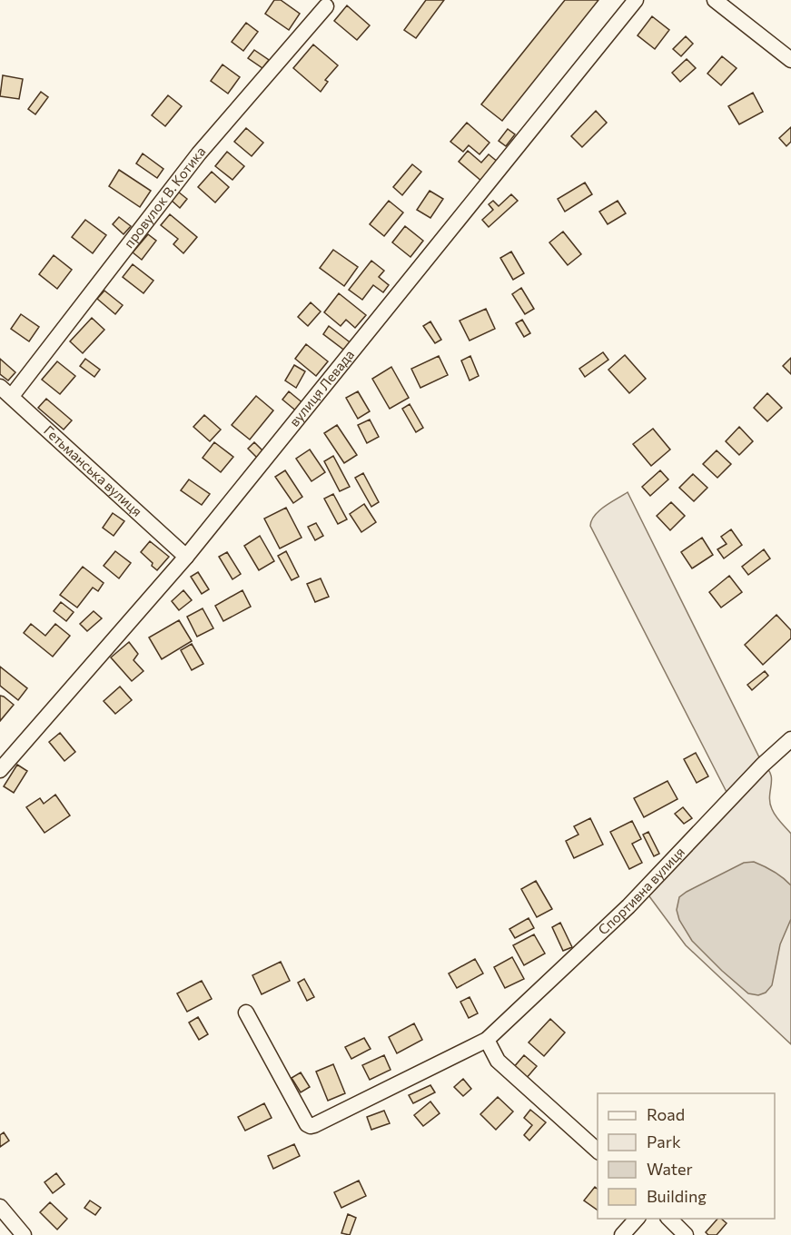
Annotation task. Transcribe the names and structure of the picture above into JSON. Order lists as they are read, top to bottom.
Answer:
{
  "streets": {
    "street": [
      "провулок В. Котика",
      "вулиця Левада",
      "Гетьманська вулиця",
      "Спортивна вулиця"
    ]
  },
  "crossings": [
    ["провулок В. Котика", "Гетьманська вулиця"],
    ["вулиця Левада", "Гетьманська вулиця"]
  ],
  "legend": [
    "Road",
    "Park",
    "Water",
    "Building"
  ]
}
